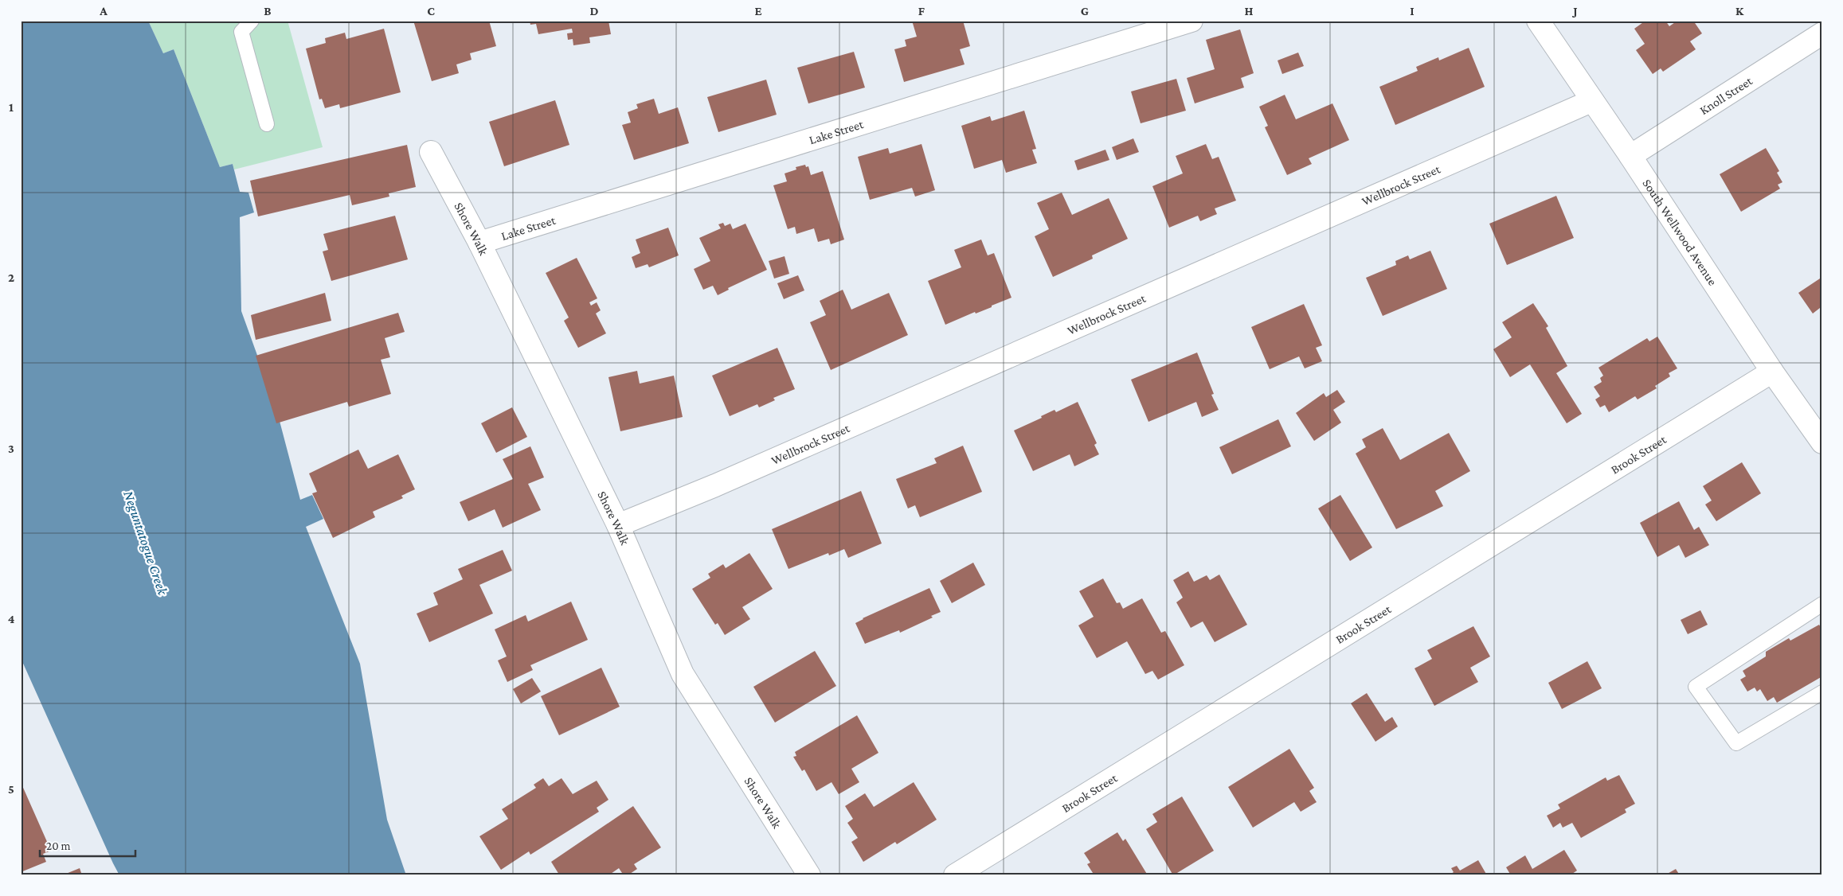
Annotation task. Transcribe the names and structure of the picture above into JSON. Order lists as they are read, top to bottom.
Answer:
{
  "streets": {
    "street": [
      "Knoll Street",
      "Lake Street",
      "Wellbrock Street",
      "Shore Walk",
      "South Wellwood Avenue",
      "Brook Street"
    ]
  },
  "crossings": [
    ["Knoll Street", "South Wellwood Avenue"],
    ["Lake Street", "Shore Walk"],
    ["Wellbrock Street", "Shore Walk"],
    ["Wellbrock Street", "South Wellwood Avenue"],
    ["South Wellwood Avenue", "Brook Street"]
  ],
  "water": ["Neguntatogue Creek"],
  "scale_bar": "20 m",
  "grid": {
    "columns": [
      "A",
      "B",
      "C",
      "D",
      "E",
      "F",
      "G",
      "H",
      "I",
      "J",
      "K"
    ],
    "rows": [
      "1",
      "2",
      "3",
      "4",
      "5"
    ]
  }
}
